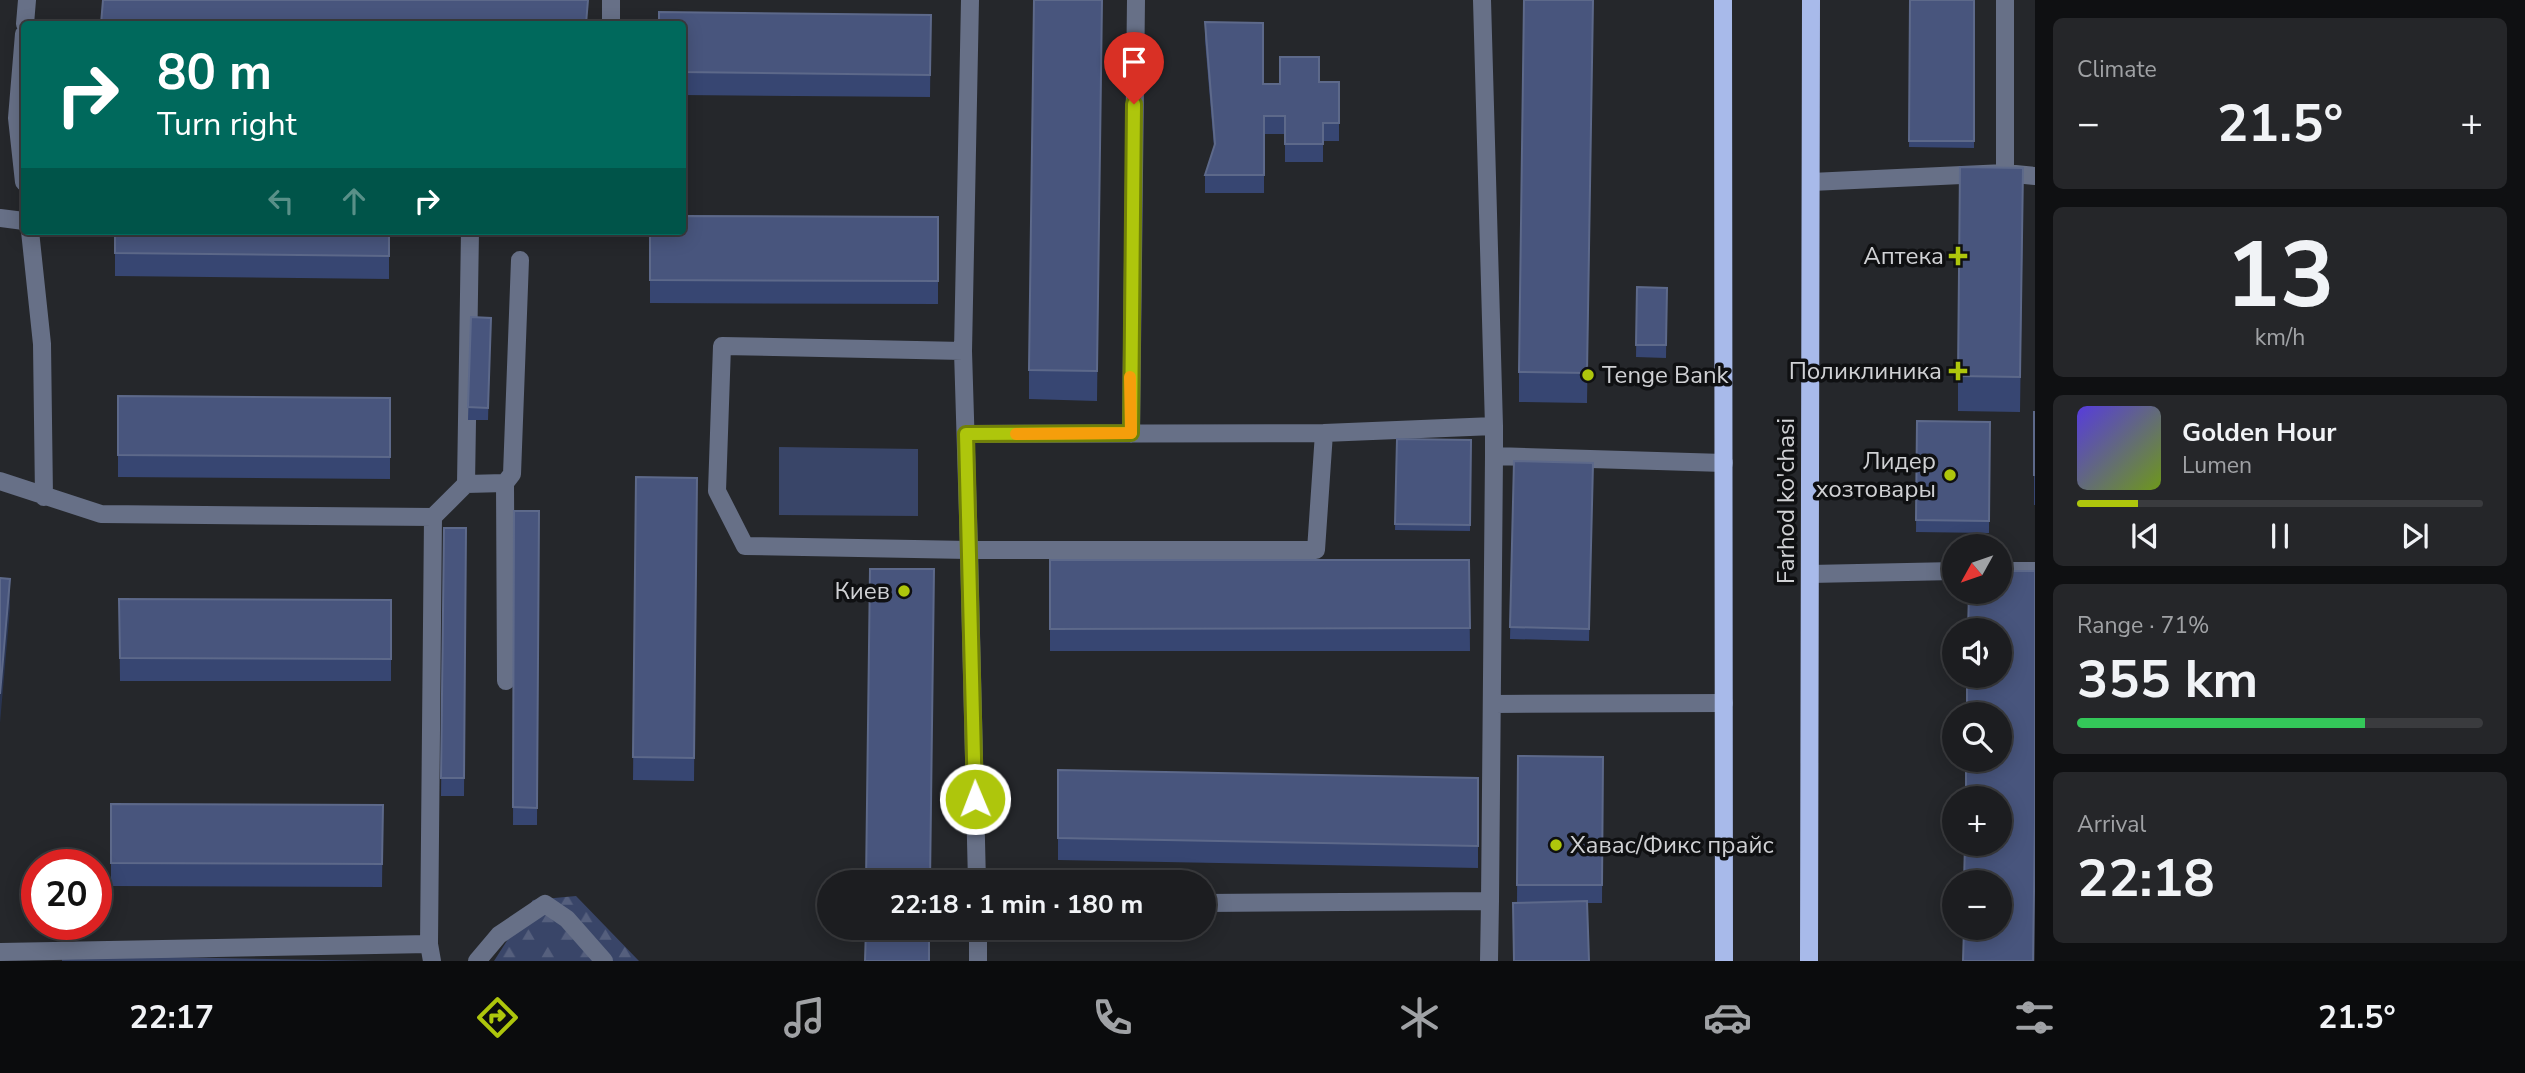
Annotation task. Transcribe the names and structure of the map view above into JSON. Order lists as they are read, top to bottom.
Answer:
{
  "streets": {
    "main road": ["Farhod ko'chasi"]
  },
  "places": {
    "health": ["Аптека", "Поликлиника"],
    "other": [
      "Tenge Bank",
      "Лидер хозтовары",
      "Киев",
      "Хавас/Фикс прайс"
    ]
  },
  "north": "bottom left",
  "page": {
    "tile": [
      "Climate",
      ["13", "km/h"],
      ["Range · 71%", "355 km"],
      ["Arrival", "22:18"]
    ],
    "turn": ["80 m", "Turn right"],
    "heat": ["−", "21.5°", "+"],
    "song": ["Golden Hour", "Lumen"],
    "map_buttons": ["+", "−"],
    "limit": "20",
    "trip": "22:18 · 1 min · 180 m",
    "tabs": ["22:17", "21.5°"]
  }
}
